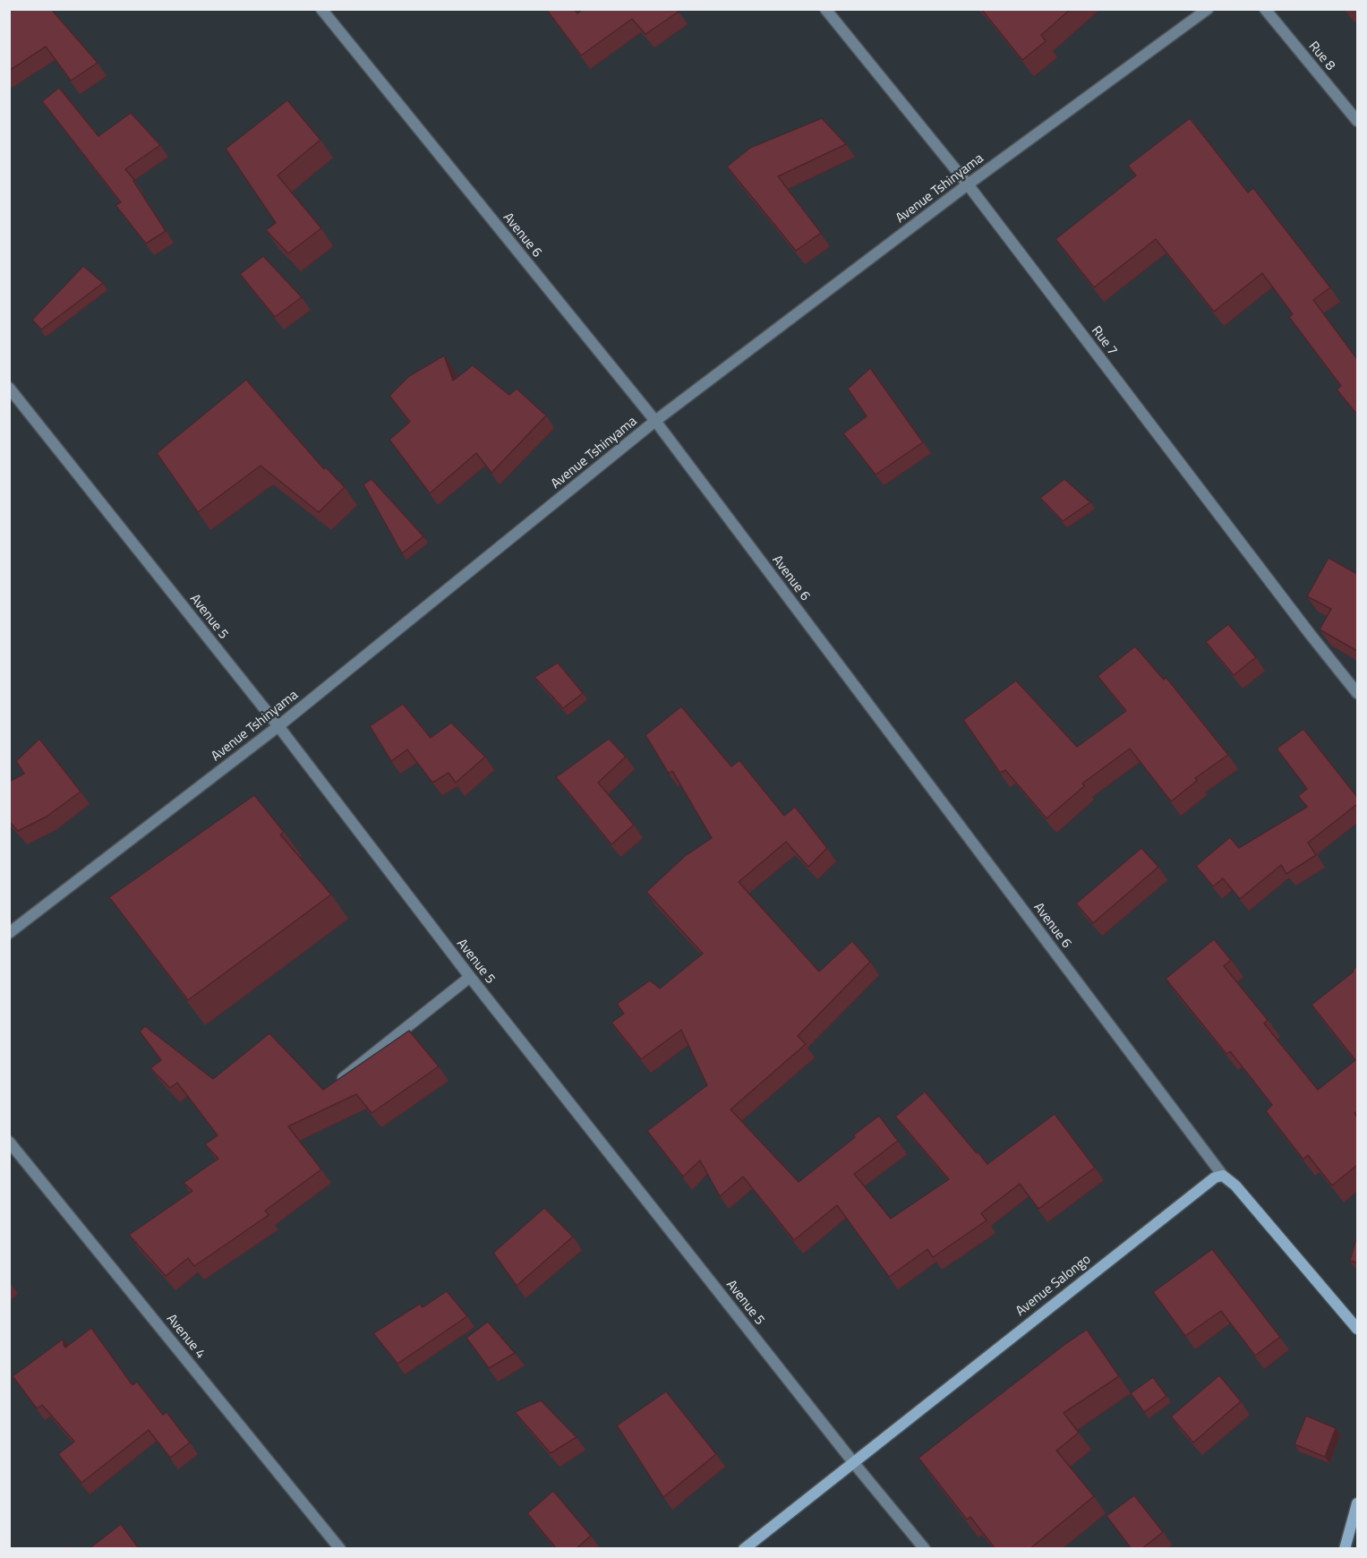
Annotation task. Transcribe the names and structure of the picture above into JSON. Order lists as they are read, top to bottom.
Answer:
{
  "streets": {
    "street": [
      "Rue 8",
      "Avenue Tshinyama",
      "Avenue 6",
      "Rue 7",
      "Avenue 5",
      "Avenue Salongo",
      "Avenue 4"
    ]
  },
  "crossings": [
    ["Avenue Tshinyama", "Avenue 6"],
    ["Avenue Tshinyama", "Rue 7"],
    ["Avenue Tshinyama", "Avenue 5"],
    ["Avenue 6", "Avenue Salongo"],
    ["Avenue 5", "Avenue Salongo"]
  ]
}
